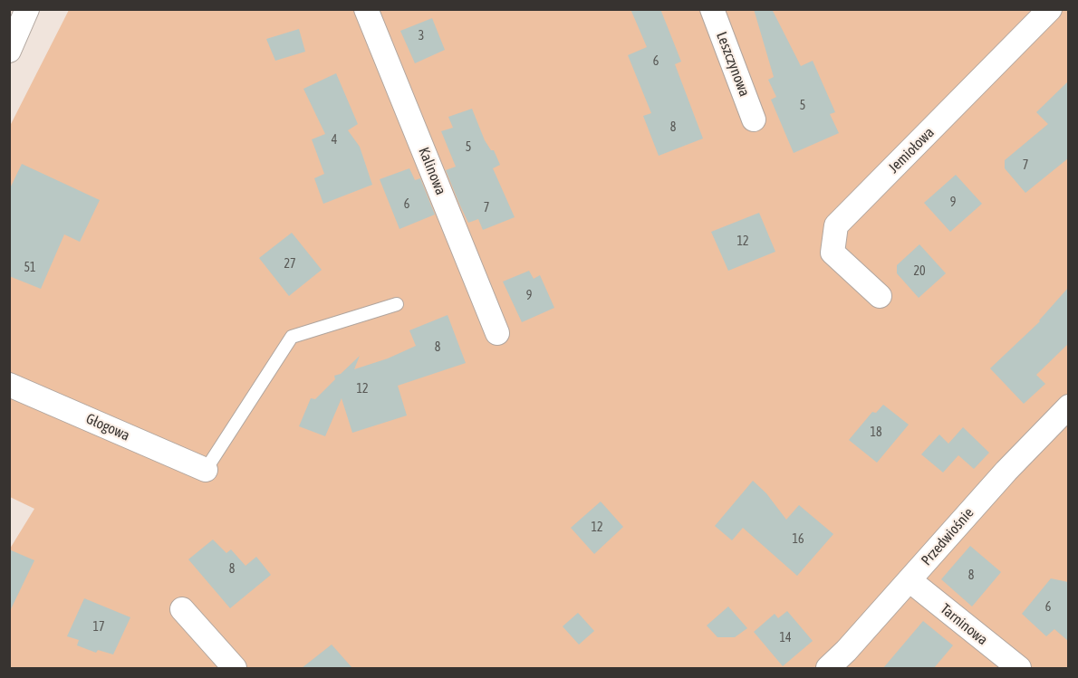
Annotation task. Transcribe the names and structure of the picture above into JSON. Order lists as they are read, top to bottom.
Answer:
{
  "streets": {
    "street": [
      "Leszczynowa",
      "Jemiołowa",
      "Kalinowa",
      "Głogowa",
      "Przedwiośnie",
      "Tarninowa"
    ]
  },
  "crossings": [
    ["Przedwiośnie", "Tarninowa"]
  ],
  "house_numbers": [
    "3",
    "6",
    "5",
    "8",
    "4",
    "5",
    "7",
    "9",
    "6",
    "7",
    "12",
    "27",
    "51",
    "20",
    "9",
    "8",
    "12",
    "18",
    "12",
    "16",
    "8",
    "8",
    "6",
    "17",
    "14"
  ]
}
